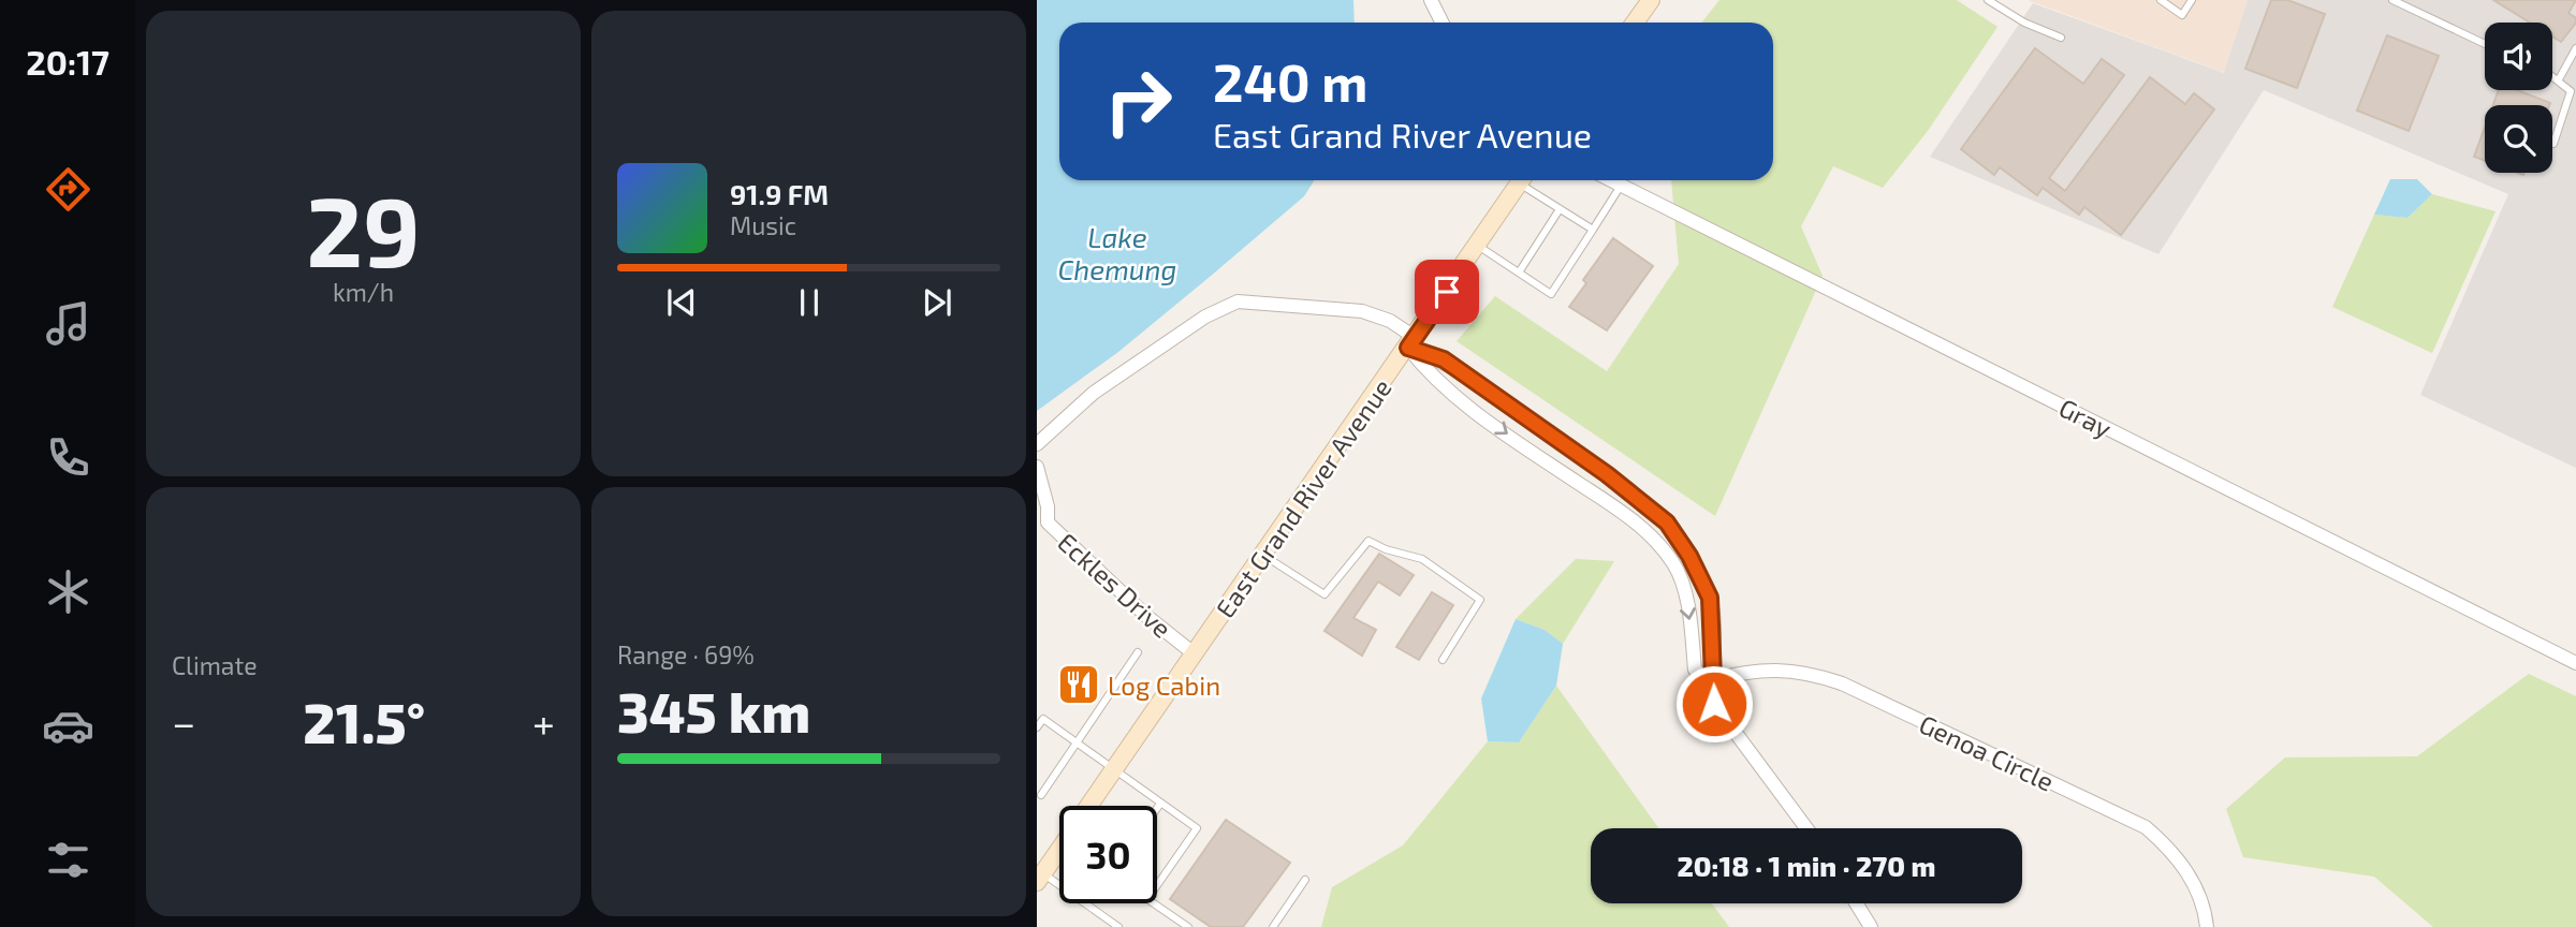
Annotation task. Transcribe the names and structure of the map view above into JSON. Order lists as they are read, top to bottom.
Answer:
{
  "streets": {
    "main road": ["East Grand River Avenue"],
    "street": ["Gray", "Eckles Drive", "Genoa Circle"]
  },
  "crossings": [
    ["East Grand River Avenue", "Eckles Drive"]
  ],
  "water": ["Lake Chemung"],
  "places": {
    "restaurant": ["Log Cabin"]
  },
  "page": {
    "tabs": "20:17",
    "tile": [
      ["29", "km/h"],
      "Climate",
      ["Range · 69%", "345 km"]
    ],
    "turn": ["240 m", "East Grand River Avenue"],
    "song": ["91.9 FM", "Music"],
    "heat": ["−", "21.5°", "+"],
    "limit": "30",
    "trip": "20:18 · 1 min · 270 m"
  }
}
